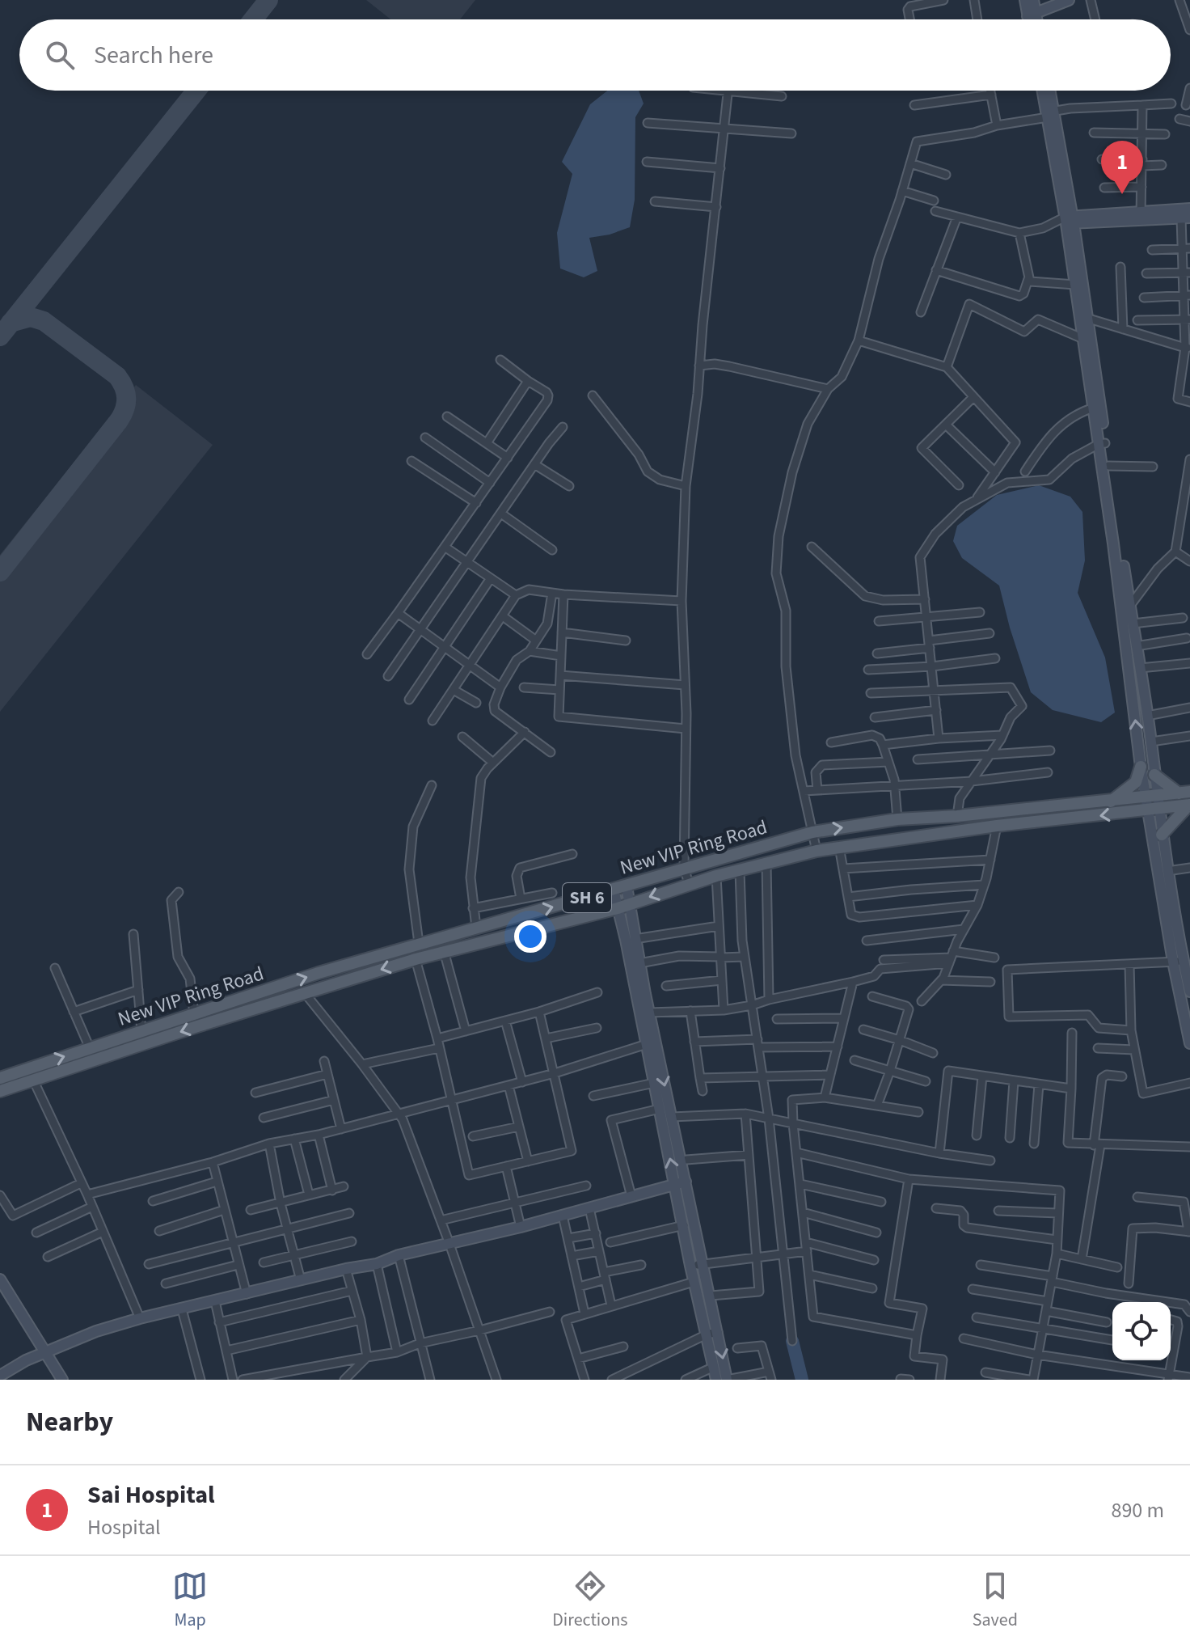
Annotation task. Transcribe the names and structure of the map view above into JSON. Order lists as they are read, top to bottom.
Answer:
{
  "streets": {
    "main road": ["New VIP Ring Road", "SH 6"]
  },
  "page": {
    "search": "Search here",
    "pins": "1",
    "heading": "Nearby",
    "list": [
      {
        "mark": "1",
        "name": "Sai Hospital",
        "note": "Hospital",
        "value": "890 m"
      }
    ],
    "nav": ["Map", "Directions", "Saved"]
  }
}
